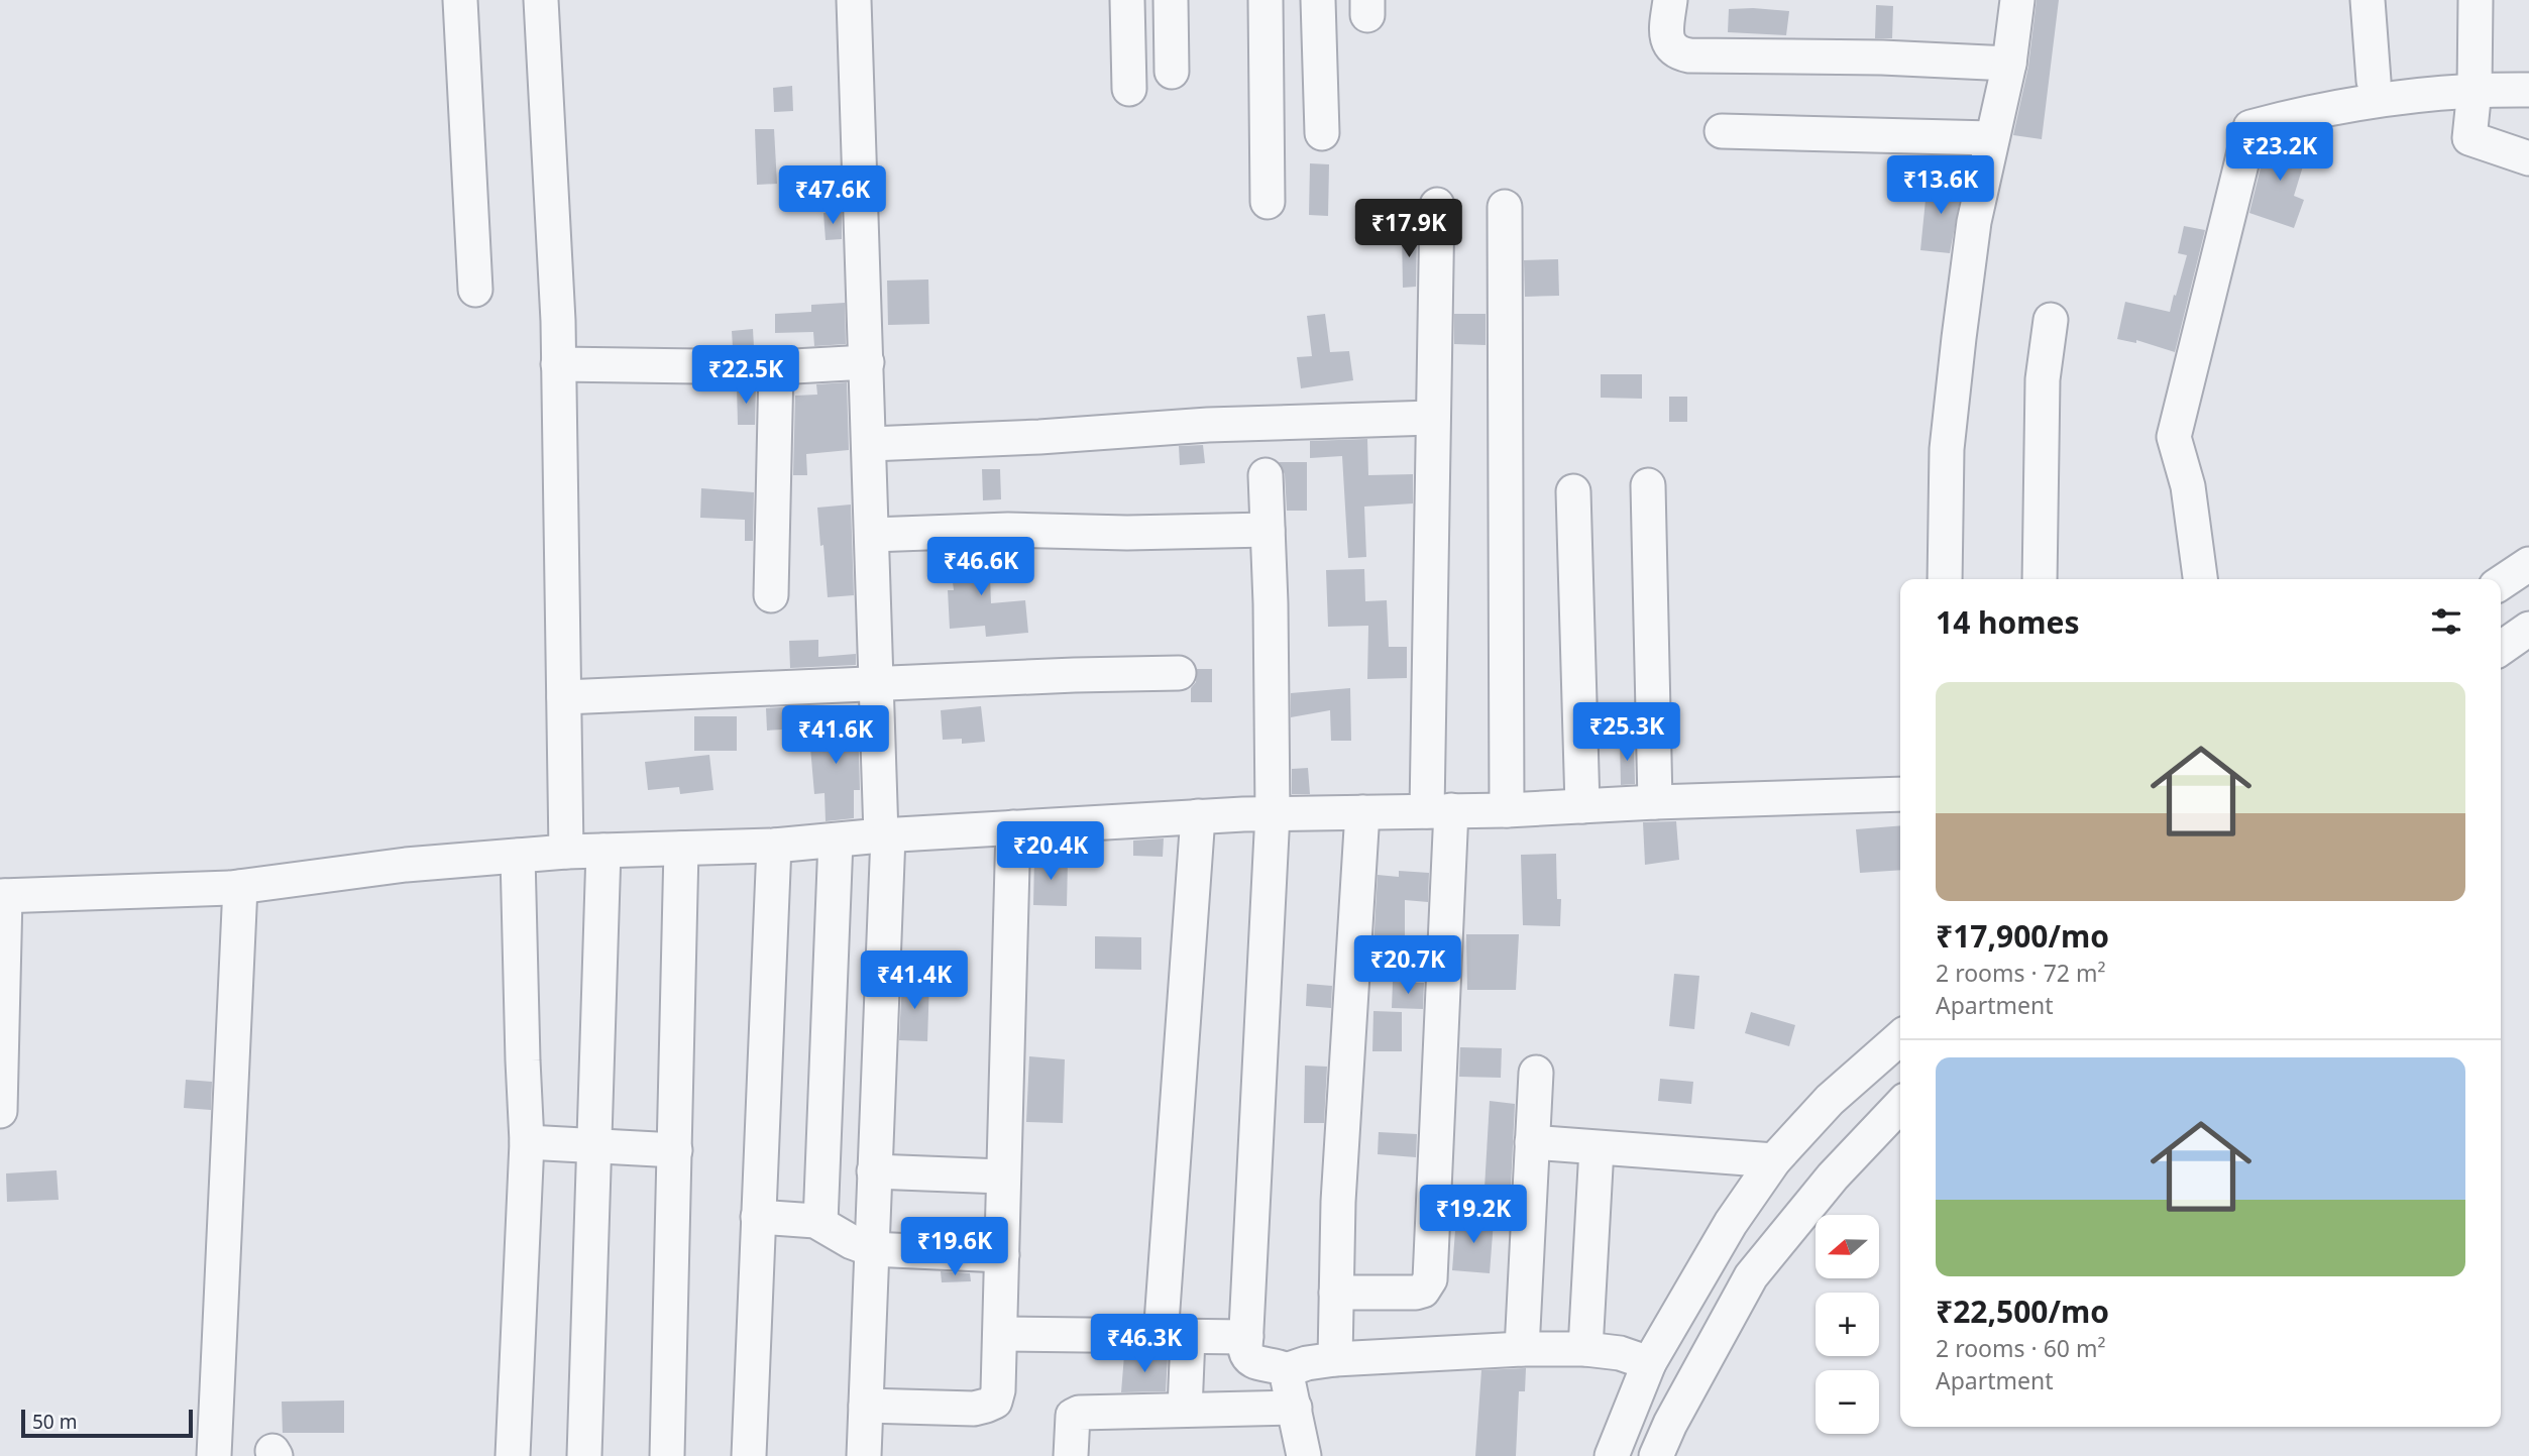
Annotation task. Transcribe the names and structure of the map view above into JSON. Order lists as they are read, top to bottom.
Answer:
{
  "scale_bar": "50 m",
  "north": "left",
  "page": {
    "price": [
      "₹23.2K",
      "₹13.6K",
      "₹47.6K",
      "₹17.9K",
      "₹22.5K",
      "₹46.6K",
      "₹25.3K",
      "₹41.6K",
      "₹20.4K",
      "₹20.7K",
      "₹41.4K",
      "₹19.2K",
      "₹19.6K",
      "₹46.3K"
    ],
    "heading": "14 homes",
    "list": [
      {
        "name": "₹17,900/mo",
        "note": "2 rooms · 72 m² · Apartment"
      },
      {
        "name": "₹22,500/mo",
        "note": "2 rooms · 60 m² · Apartment"
      }
    ],
    "map_buttons": ["+", "−"],
    "scale": "50 m"
  }
}
